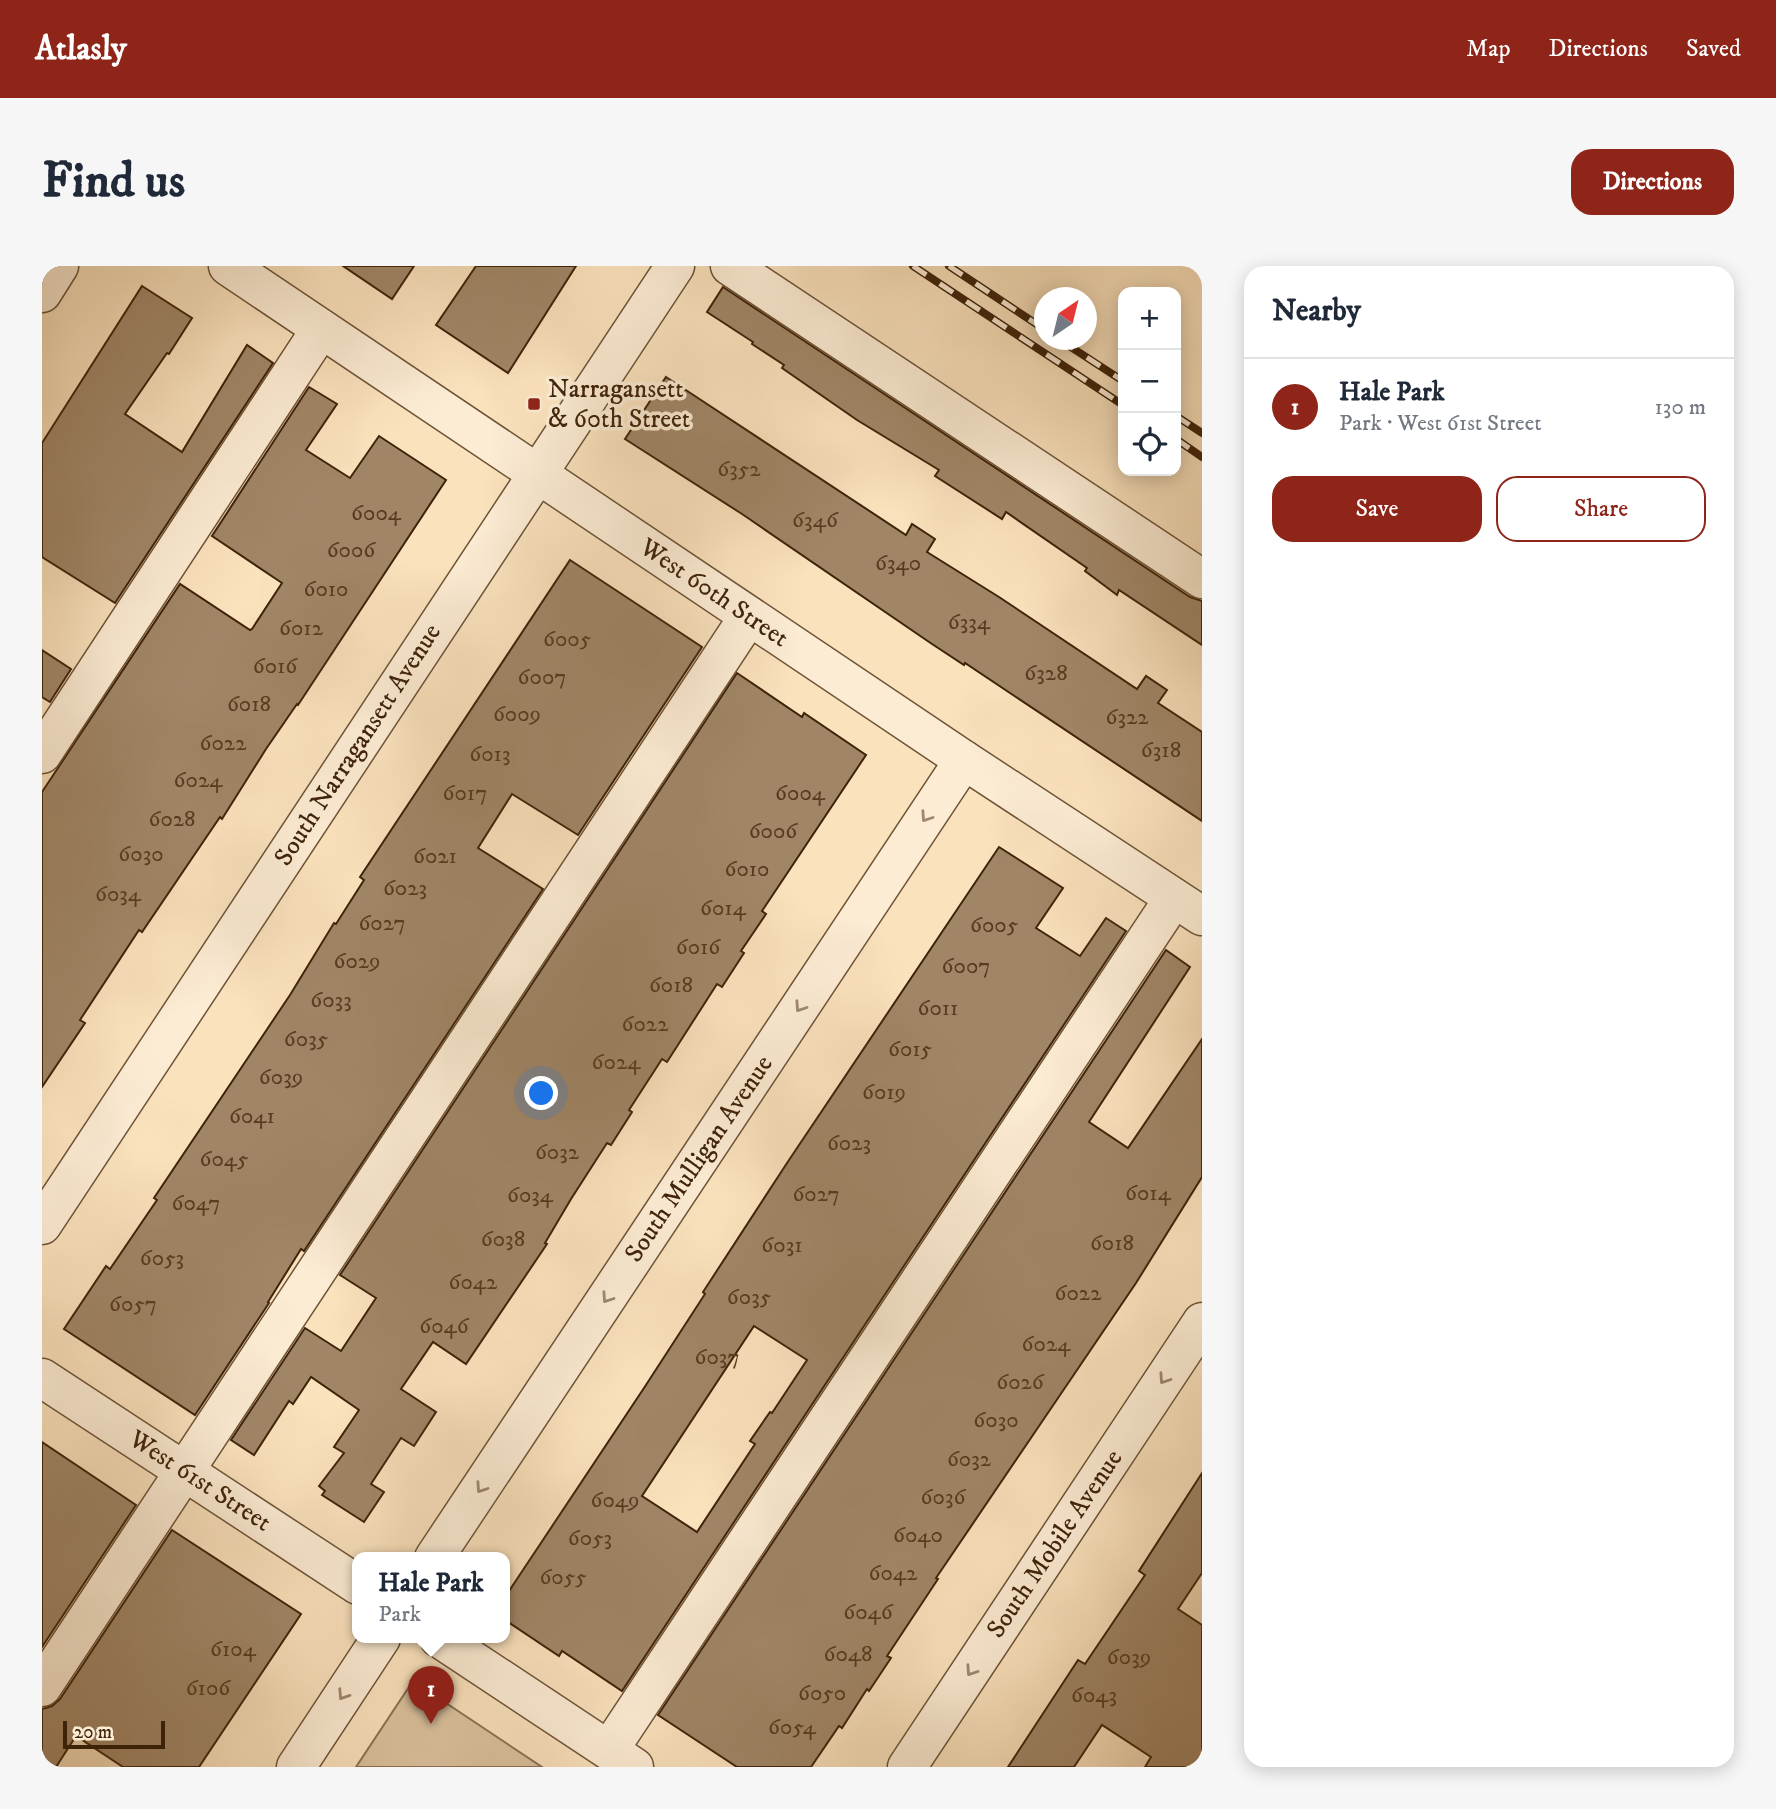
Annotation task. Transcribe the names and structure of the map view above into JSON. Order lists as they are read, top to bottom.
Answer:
{
  "streets": {
    "street": [
      "West 60th Street",
      "South Narragansett Avenue",
      "South Mulligan Avenue",
      "West 61st Street",
      "South Mobile Avenue"
    ]
  },
  "crossings": [
    ["West 60th Street", "South Narragansett Avenue"],
    ["West 60th Street", "South Mulligan Avenue"]
  ],
  "places": {
    "transit": ["Narragansett & 60th Street"]
  },
  "house_numbers": [
    "6352",
    "6004",
    "6346",
    "6006",
    "6340",
    "6010",
    "6334",
    "6012",
    "6005",
    "6016",
    "6328",
    "6007",
    "6018",
    "6009",
    "6322",
    "6022",
    "6318",
    "6013",
    "6024",
    "6017",
    "6004",
    "6028",
    "6006",
    "6030",
    "6021",
    "6010",
    "6023",
    "6034",
    "6014",
    "6027",
    "6005",
    "6016",
    "6029",
    "6007",
    "6018",
    "6033",
    "6011",
    "6022",
    "6035",
    "6015",
    "6024",
    "6039",
    "6019",
    "6041",
    "6023",
    "6032",
    "6045",
    "6014",
    "6027",
    "6034",
    "6047",
    "6038",
    "6018",
    "6031",
    "6053",
    "6042",
    "6022",
    "6035",
    "6057",
    "6046",
    "6024",
    "6037",
    "6026",
    "6030",
    "6032",
    "6036",
    "6049",
    "6040",
    "6053",
    "6042",
    "6055",
    "6046",
    "6104",
    "6048",
    "6039",
    "6106",
    "6050",
    "6043",
    "6054"
  ],
  "scale_bar": "20 m",
  "north": "top right",
  "page": {
    "header": "Atlasly",
    "nav": ["Map", "Directions", "Saved"],
    "buttons": [
      "Directions",
      ["Save", "Share"]
    ],
    "title": "Find us",
    "heading": "Nearby",
    "map_buttons": ["+", "−"],
    "list": [
      {
        "mark": "1",
        "name": "Hale Park",
        "note": "Park · West 61st Street",
        "value": "130 m"
      }
    ],
    "popup": ["Hale Park", "Park"],
    "pins": "1",
    "scale": "20 m"
  }
}
